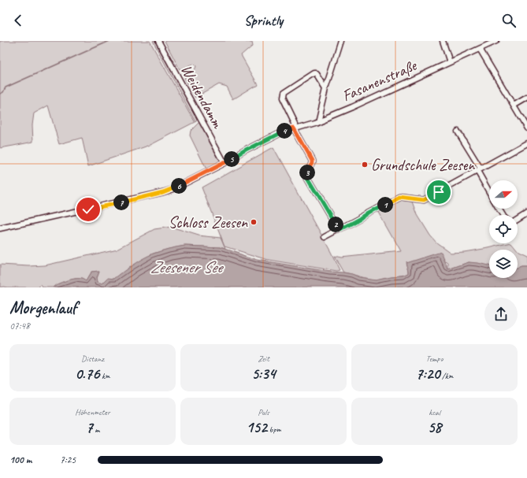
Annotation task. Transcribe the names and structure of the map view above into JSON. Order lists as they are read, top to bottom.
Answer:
{
  "streets": {
    "street": ["Fasanenstraße", "Weidendamm"]
  },
  "crossings": [
    ["Fasanenstraße", "Weidendamm"]
  ],
  "water": ["Zeesener See"],
  "places": ["Grundschule Zeesen", "Schloss Zeesen"],
  "north": "right",
  "page": {
    "header": "Sprintly",
    "pins": [
      "4",
      "5",
      "3",
      "6",
      "7",
      "1",
      "2"
    ],
    "heading": ["Morgenlauf", "07:48"],
    "stats": [
      ["Distanz", "0.76 km"],
      ["Zeit", "5:34"],
      ["Tempo", "7:20 /km"],
      ["Höhenmeter", "7 m"],
      ["Puls", "152 bpm"],
      ["kcal", "58"]
    ],
    "list": [
      {
        "name": "100 m",
        "note": "7:25"
      }
    ]
  }
}
